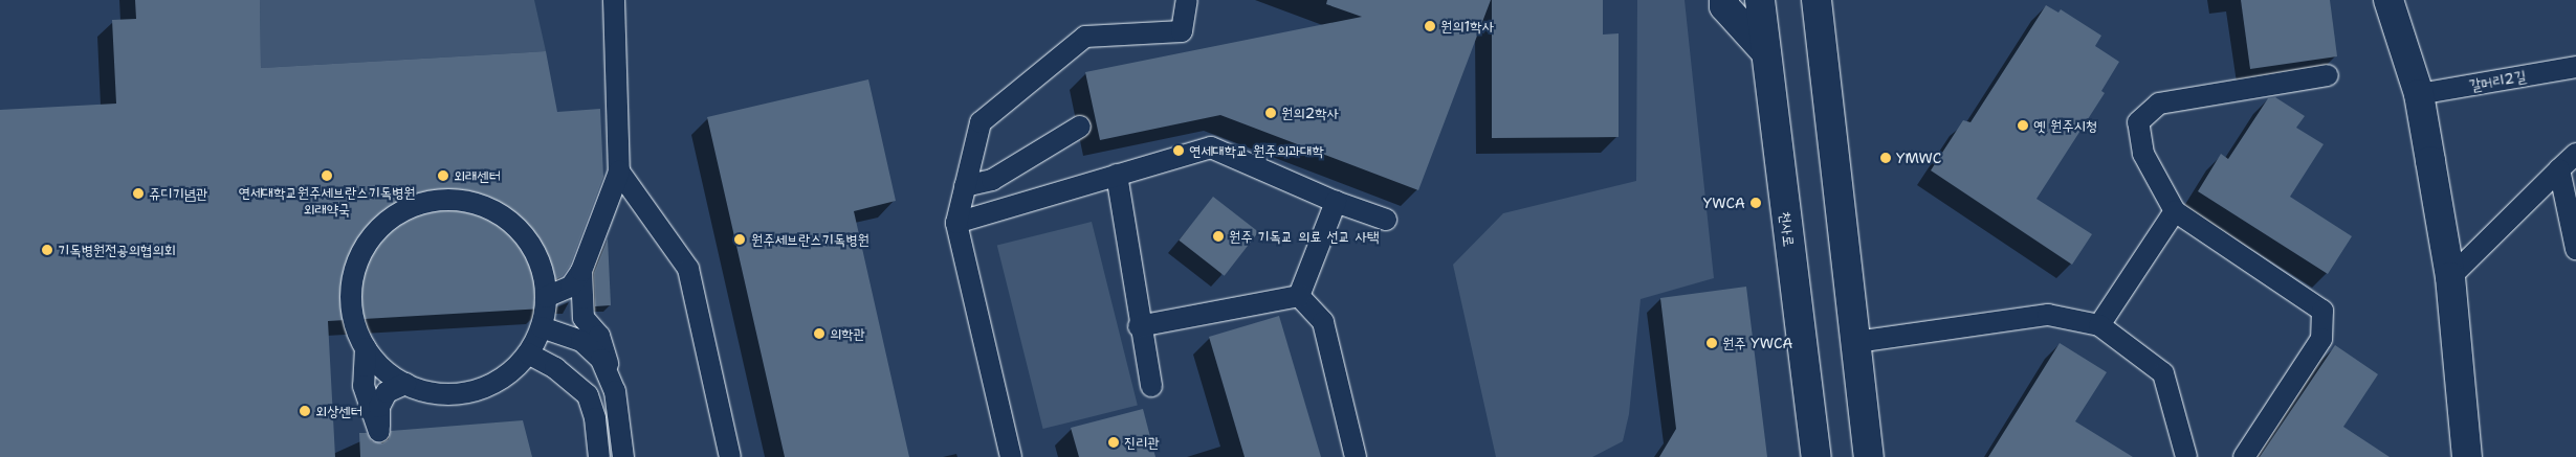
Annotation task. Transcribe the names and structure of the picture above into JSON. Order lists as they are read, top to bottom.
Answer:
{
  "streets": {
    "street": ["천사로"],
    "lane": ["갈머리2길"]
  },
  "places": [
    "원의1학사",
    "원의2학사",
    "옛 원주시청",
    "연세대학교 원주의과대학",
    "YMWC",
    "연세대학교원주세브란스기독병원 외래약국",
    "외래센터",
    "쥬디기념관",
    "YWCA",
    "원주 기독교 의료 선교 사택",
    "원주세브란스기독병원",
    "기독병원전공의협의회",
    "의학관",
    "원주 YWCA",
    "외상센터",
    "진리관"
  ]
}
